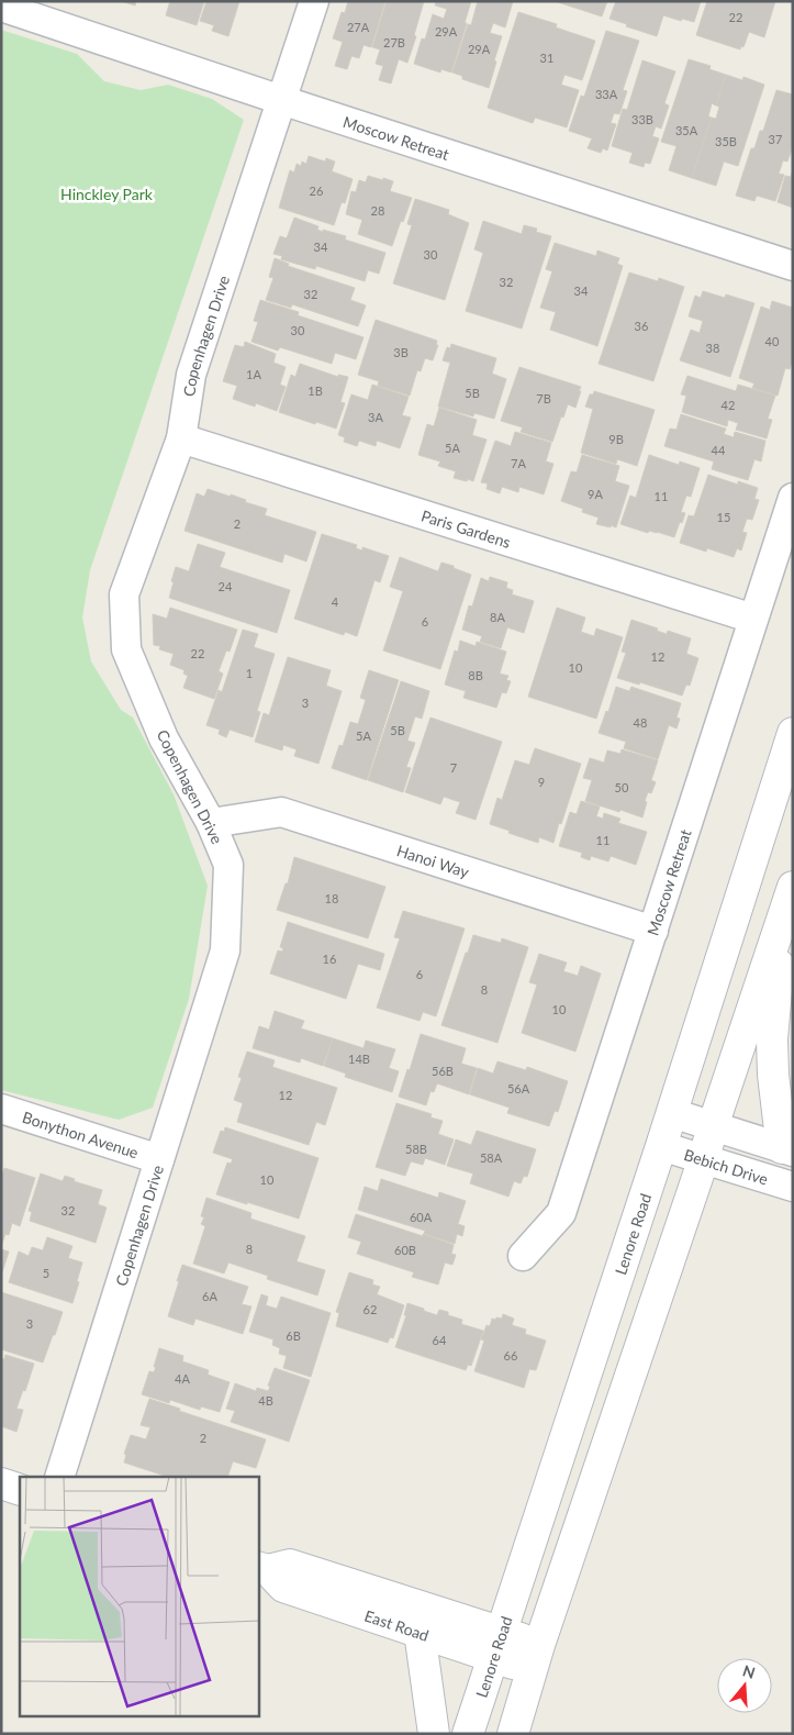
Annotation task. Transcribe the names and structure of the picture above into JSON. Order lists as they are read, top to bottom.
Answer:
{
  "streets": {
    "street": [
      "Moscow Retreat",
      "Copenhagen Drive",
      "Paris Gardens",
      "Hanoi Way",
      "Bonython Avenue",
      "Bebich Drive",
      "Lenore Road",
      "East Road"
    ]
  },
  "crossings": [
    ["Moscow Retreat", "Copenhagen Drive"],
    ["Moscow Retreat", "Paris Gardens"],
    ["Moscow Retreat", "Hanoi Way"],
    ["Copenhagen Drive", "Paris Gardens"],
    ["Copenhagen Drive", "Hanoi Way"],
    ["Copenhagen Drive", "Bonython Avenue"],
    ["Bebich Drive", "Lenore Road"],
    ["Lenore Road", "East Road"]
  ],
  "parks": ["Hinckley Park"],
  "house_numbers": [
    "22",
    "27A",
    "29A",
    "27B",
    "29A",
    "31",
    "33A",
    "33B",
    "35A",
    "37",
    "35B",
    "26",
    "28",
    "34",
    "30",
    "32",
    "34",
    "32",
    "36",
    "30",
    "40",
    "38",
    "3B",
    "1A",
    "1B",
    "5B",
    "7B",
    "42",
    "3A",
    "9B",
    "5A",
    "44",
    "7A",
    "9A",
    "11",
    "15",
    "2",
    "24",
    "4",
    "8A",
    "6",
    "22",
    "12",
    "10",
    "1",
    "8B",
    "3",
    "48",
    "5B",
    "5A",
    "7",
    "9",
    "50",
    "11",
    "18",
    "16",
    "6",
    "8",
    "10",
    "14B",
    "56B",
    "56A",
    "12",
    "58B",
    "58A",
    "10",
    "32",
    "60A",
    "8",
    "60B",
    "5",
    "6A",
    "62",
    "3",
    "6B",
    "64",
    "66",
    "4A",
    "4B",
    "2"
  ],
  "north": "top"
}
